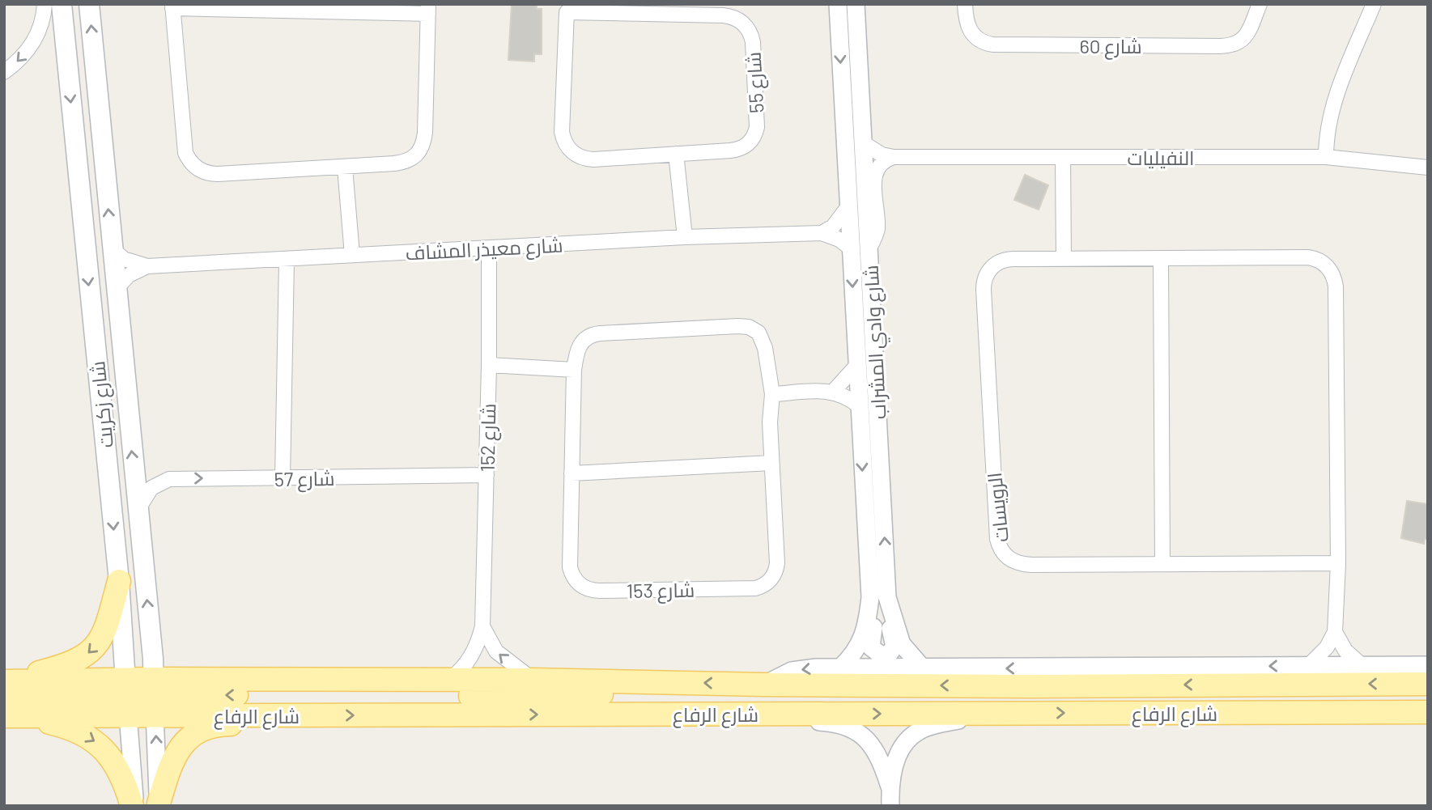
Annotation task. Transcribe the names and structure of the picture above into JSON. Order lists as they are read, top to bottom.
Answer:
{
  "streets": {
    "main road": ["شارع زكريت", "شارع الرفاع"],
    "street": [
      "شارع 60",
      "شارع 55",
      "النفيليات",
      "شارع معيذر المشاف",
      "شارع وادي المشراب",
      "شارع 152",
      "شارع 57",
      "الرويسات",
      "شارع 153"
    ]
  },
  "crossings": [
    ["النفيليات", "شارع وادي المشراب"],
    ["شارع معيذر المشاف", "شارع وادي المشراب"],
    ["شارع معيذر المشاف", "شارع زكريت"],
    ["شارع معيذر المشاف", "شارع 152"],
    ["شارع وادي المشراب", "شارع الرفاع"],
    ["شارع زكريت", "شارع 57"],
    ["شارع زكريت", "شارع الرفاع"],
    ["شارع 152", "شارع 57"],
    ["شارع 152", "شارع الرفاع"],
    ["الرويسات", "شارع الرفاع"]
  ],
  "one_way": ["شارع 57"]
}
